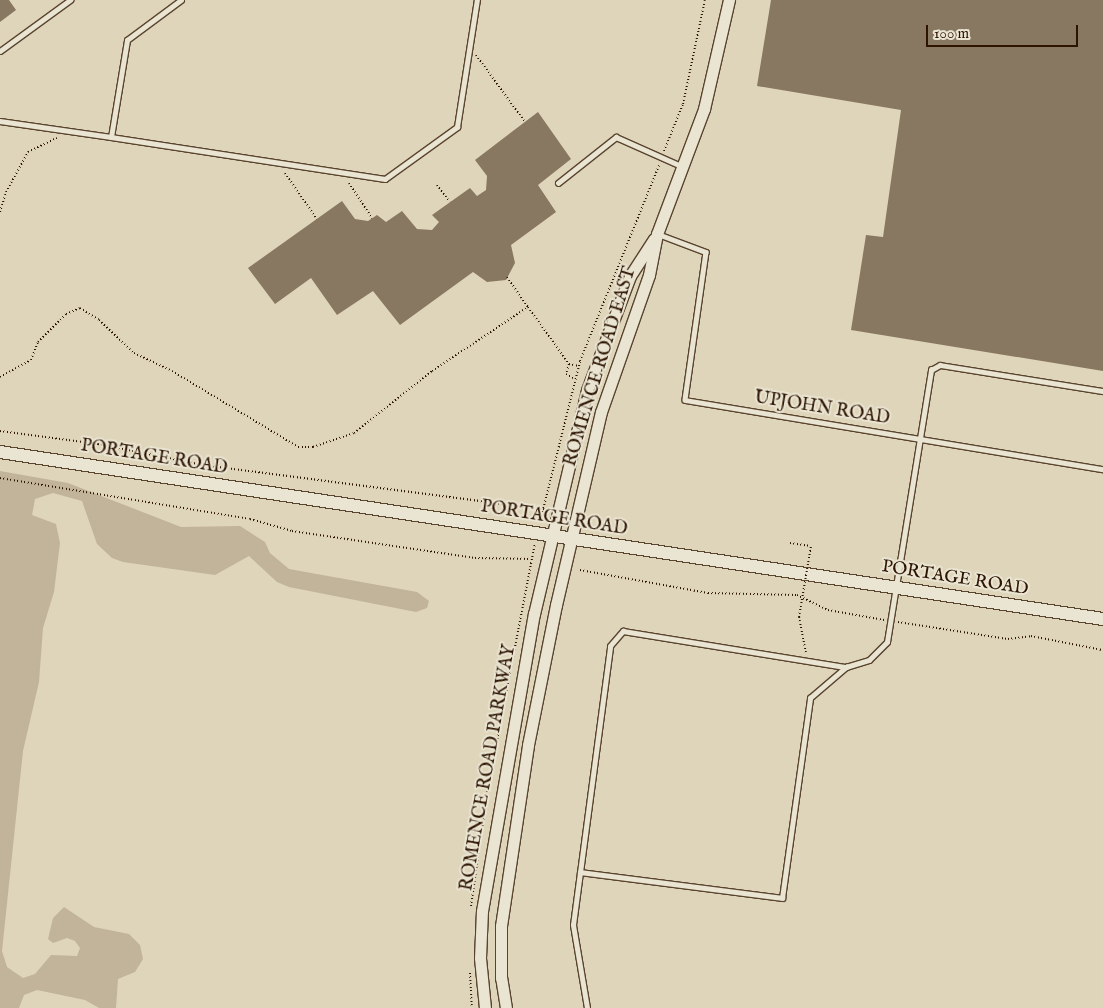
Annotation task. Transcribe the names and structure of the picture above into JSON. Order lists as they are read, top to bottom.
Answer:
{
  "streets": {
    "main road": ["PORTAGE ROAD"],
    "street": ["ROMENCE ROAD EAST", "ROMENCE ROAD PARKWAY"],
    "lane": ["UPJOHN ROAD"]
  },
  "crossings": [
    ["ROMENCE ROAD EAST", "UPJOHN ROAD"],
    ["ROMENCE ROAD EAST", "PORTAGE ROAD"],
    ["ROMENCE ROAD EAST", "ROMENCE ROAD PARKWAY"],
    ["PORTAGE ROAD", "ROMENCE ROAD PARKWAY"]
  ],
  "scale_bar": "100 m"
}
